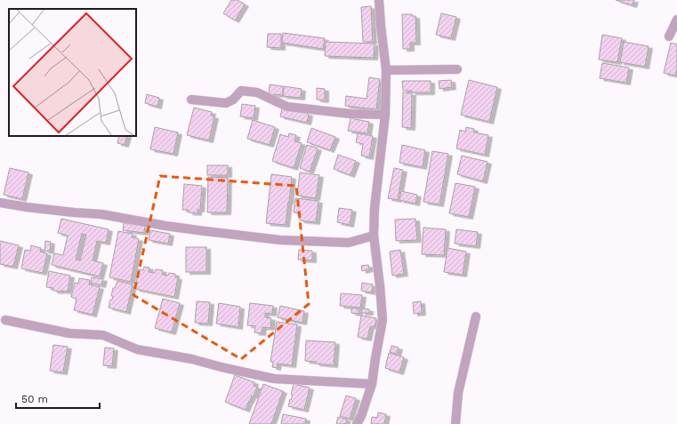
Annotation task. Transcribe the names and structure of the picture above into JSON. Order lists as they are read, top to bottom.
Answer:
{
  "scale_bar": "50 m"
}
